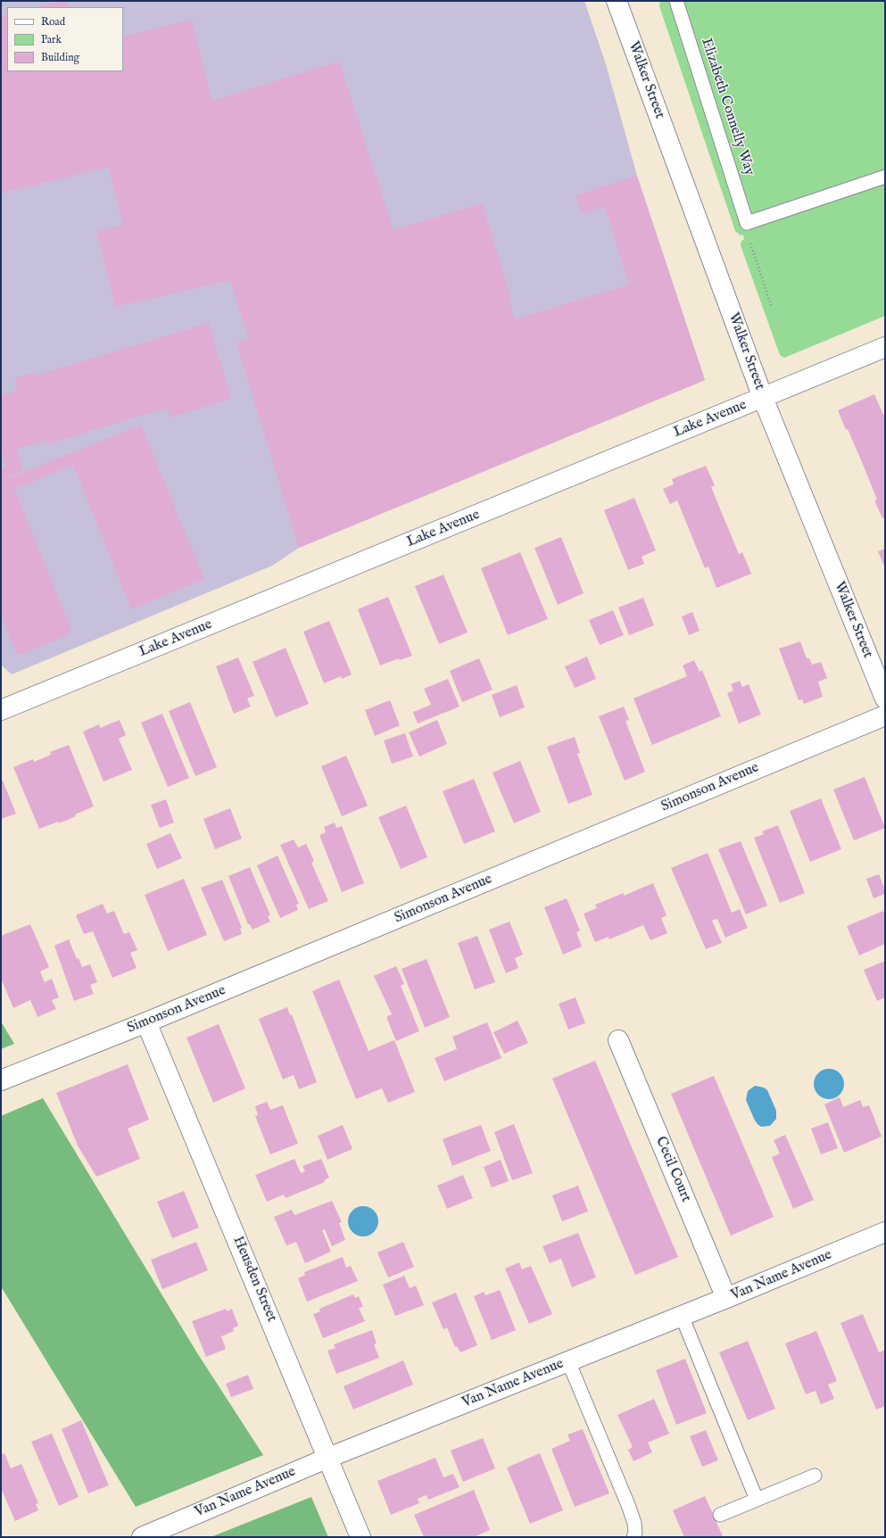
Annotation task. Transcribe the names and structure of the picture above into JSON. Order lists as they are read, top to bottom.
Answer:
{
  "streets": {
    "street": [
      "Walker Street",
      "Lake Avenue",
      "Simonson Avenue",
      "Cecil Court",
      "Van Name Avenue",
      "Heusden Street"
    ],
    "lane": ["Elizabeth Connelly Way"]
  },
  "crossings": [
    ["Walker Street", "Lake Avenue"],
    ["Simonson Avenue", "Heusden Street"],
    ["Cecil Court", "Van Name Avenue"],
    ["Van Name Avenue", "Heusden Street"]
  ],
  "legend": ["Road", "Park", "Building"]
}
